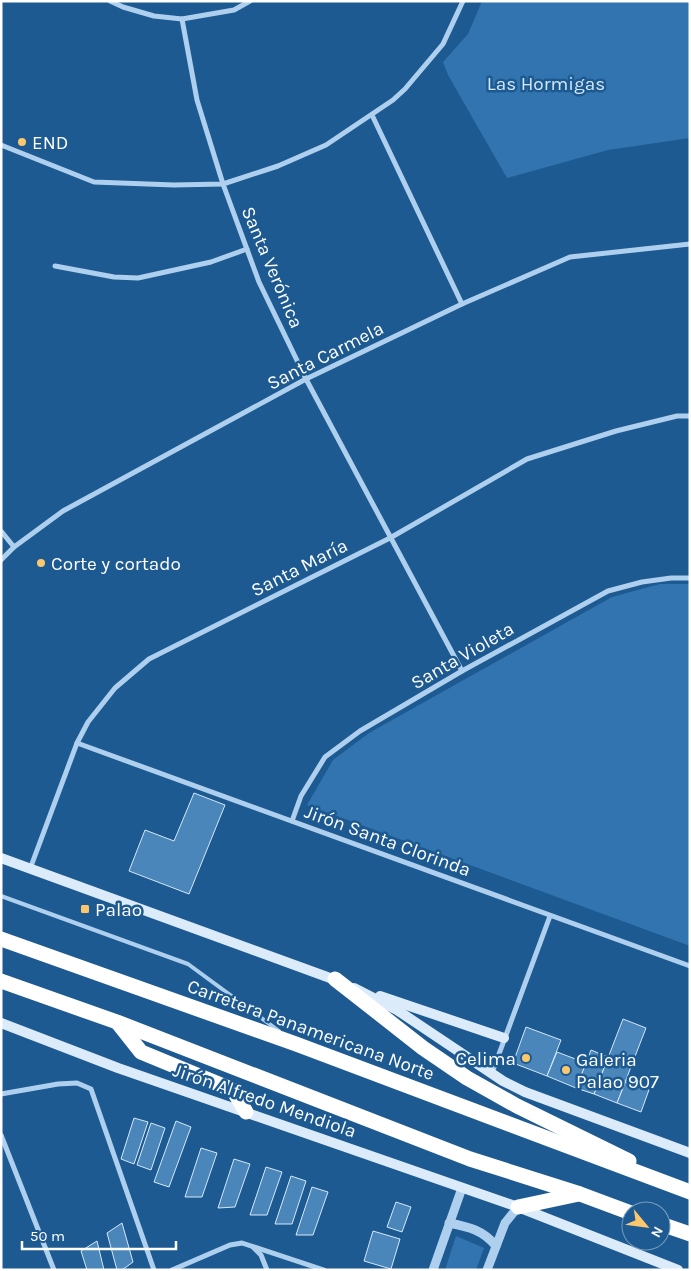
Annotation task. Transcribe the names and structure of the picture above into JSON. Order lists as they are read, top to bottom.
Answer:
{
  "streets": {
    "highway": ["Carretera Panamericana Norte"],
    "main road": ["Jirón Alfredo Mendiola"],
    "street": [
      "Santa Verónica",
      "Santa Carmela",
      "Santa María",
      "Santa Violeta",
      "Jirón Santa Clorinda"
    ]
  },
  "crossings": [
    ["Santa Verónica", "Santa Carmela"],
    ["Santa Verónica", "Santa María"],
    ["Santa Verónica", "Santa Violeta"],
    ["Santa María", "Jirón Santa Clorinda"],
    ["Santa Violeta", "Jirón Santa Clorinda"]
  ],
  "parks": ["Las Hormigas"],
  "places": {
    "other": [
      "END",
      "Corte y cortado",
      "Celima",
      "Galeria Palao 907"
    ],
    "transit": ["Palao"]
  },
  "scale_bar": "50 m",
  "north": "bottom right"
}
